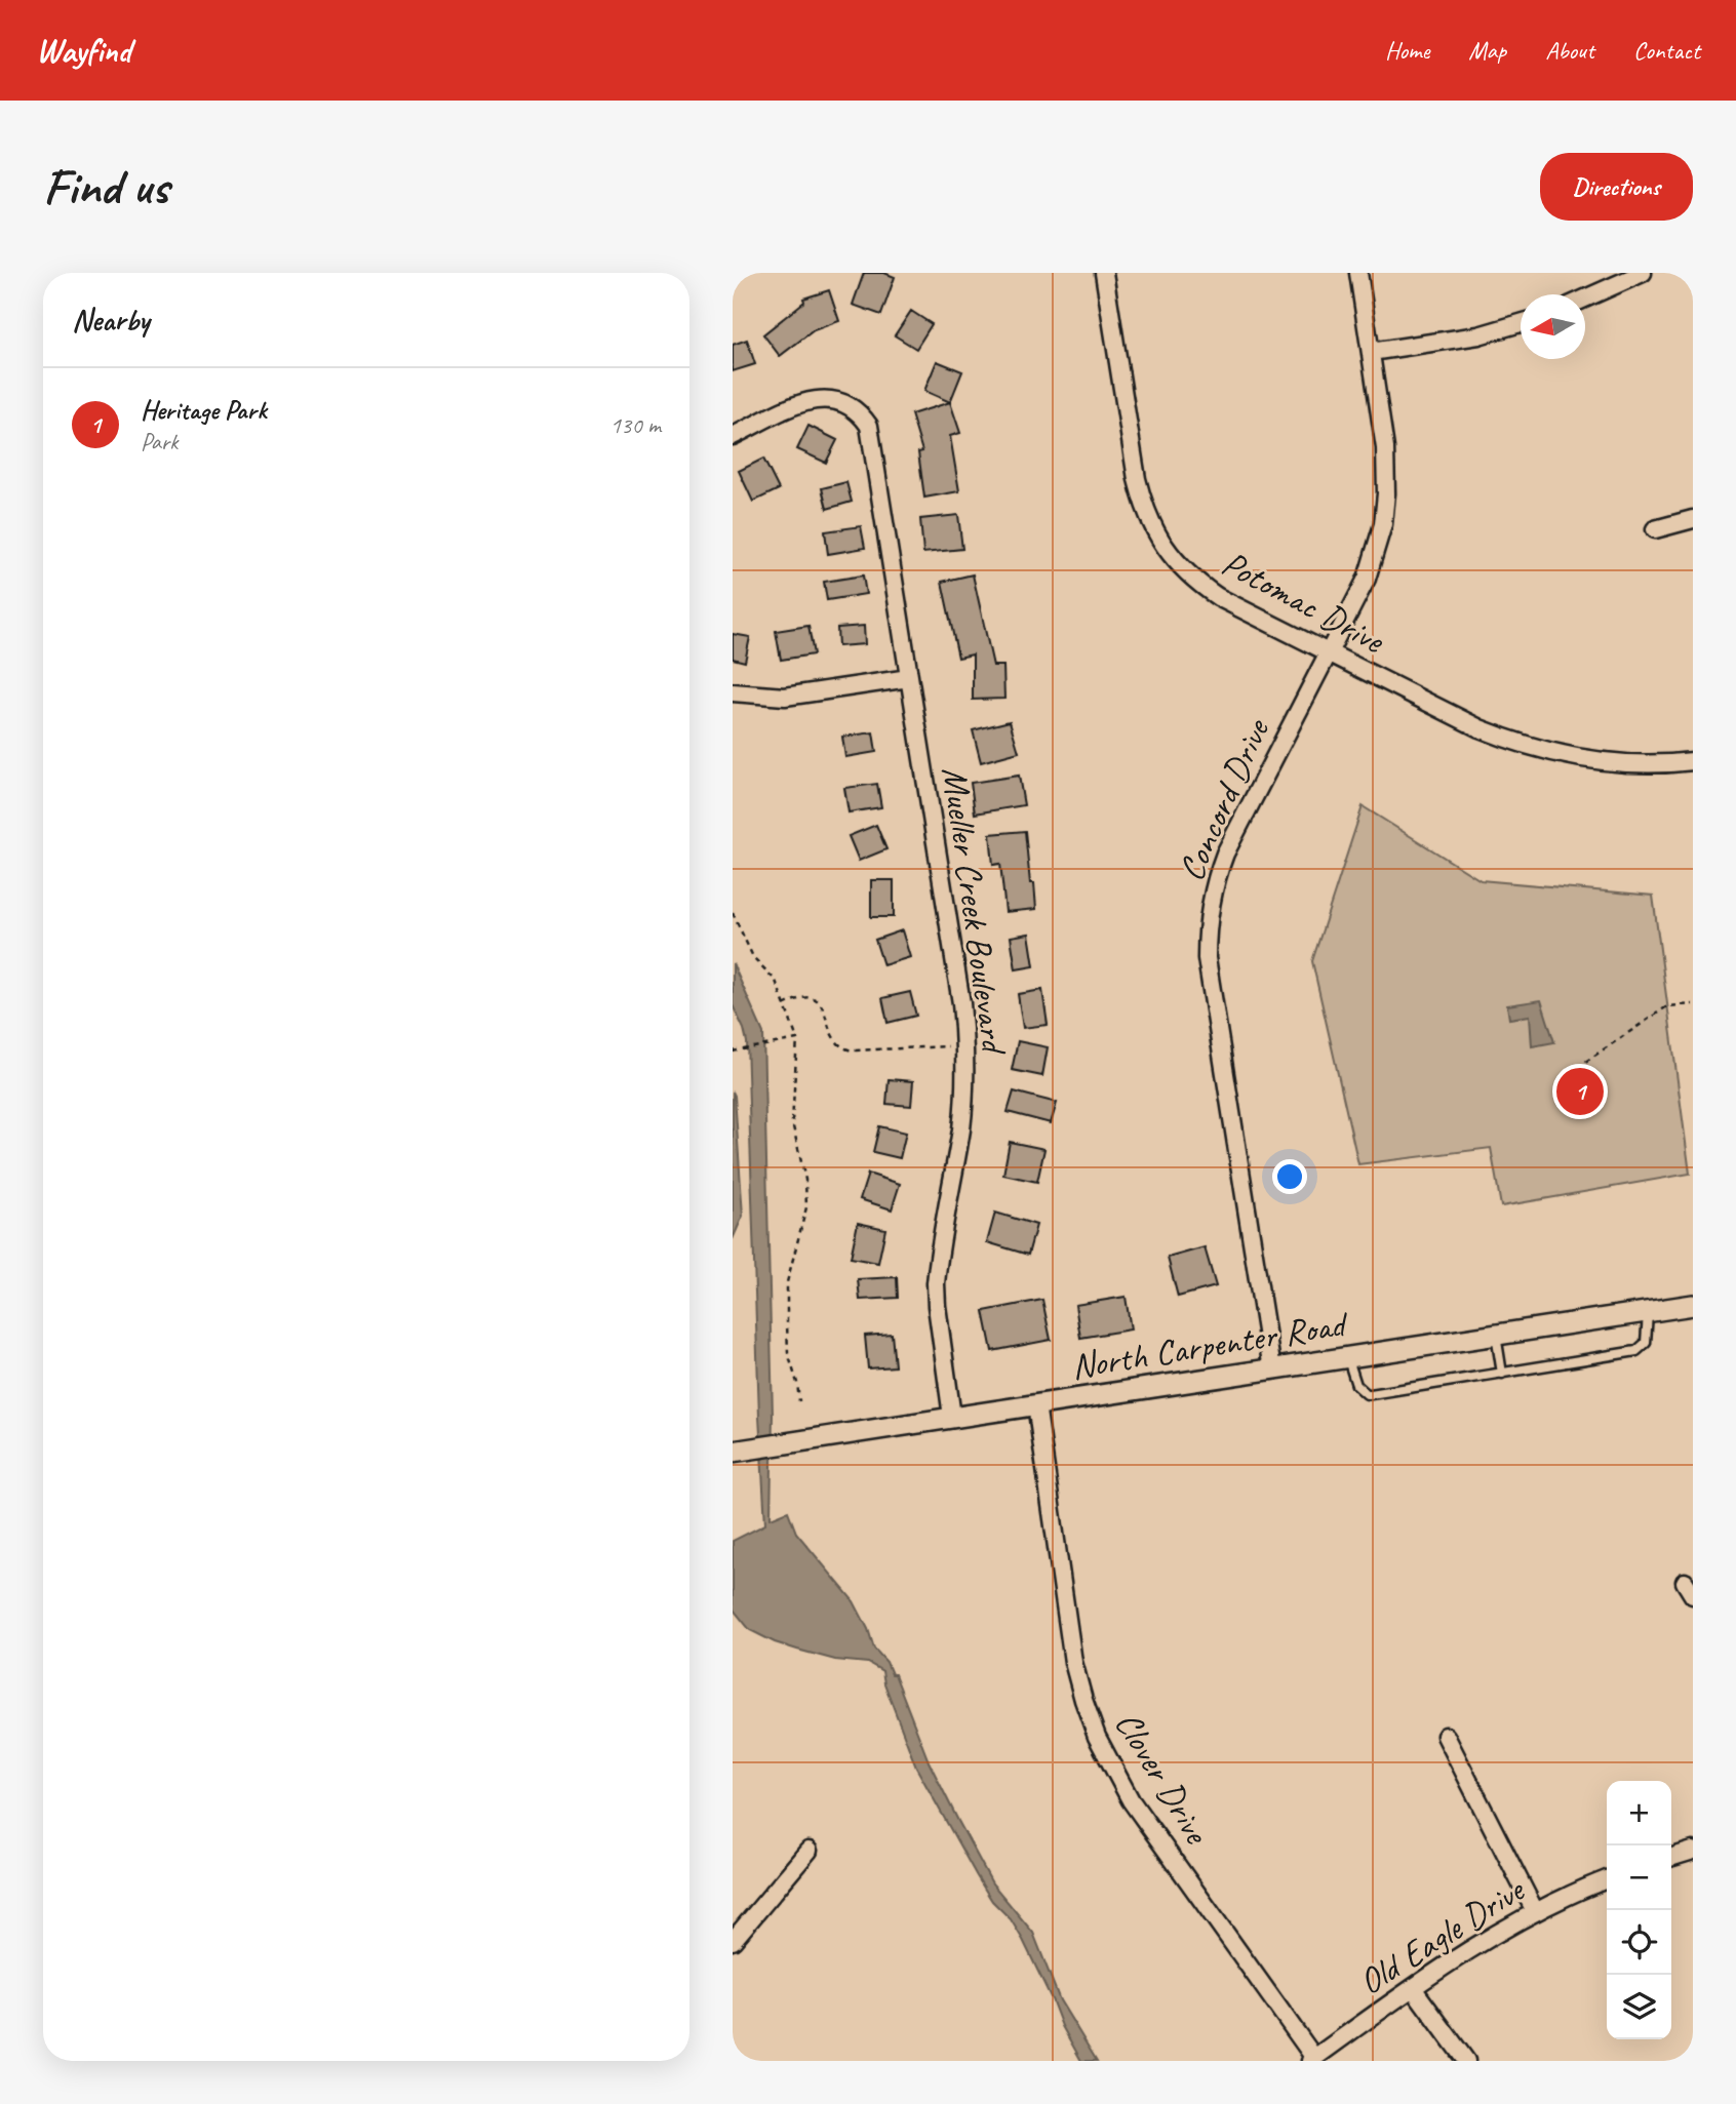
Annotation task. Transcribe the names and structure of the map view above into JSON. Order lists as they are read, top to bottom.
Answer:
{
  "streets": {
    "street": [
      "Potomac Drive",
      "Concord Drive",
      "Mueller Creek Boulevard",
      "North Carpenter Road",
      "Clover Drive",
      "Old Eagle Drive"
    ]
  },
  "crossings": [
    ["Potomac Drive", "Concord Drive"],
    ["Concord Drive", "North Carpenter Road"],
    ["Mueller Creek Boulevard", "North Carpenter Road"],
    ["North Carpenter Road", "Clover Drive"],
    ["Clover Drive", "Old Eagle Drive"]
  ],
  "north": "left",
  "page": {
    "header": "Wayfind",
    "nav": [
      "Home",
      "Map",
      "About",
      "Contact"
    ],
    "buttons": "Directions",
    "title": "Find us",
    "heading": "Nearby",
    "list": [
      {
        "mark": "1",
        "name": "Heritage Park",
        "note": "Park",
        "value": "130 m"
      }
    ],
    "pins": "1",
    "map_buttons": ["+", "−"]
  }
}
